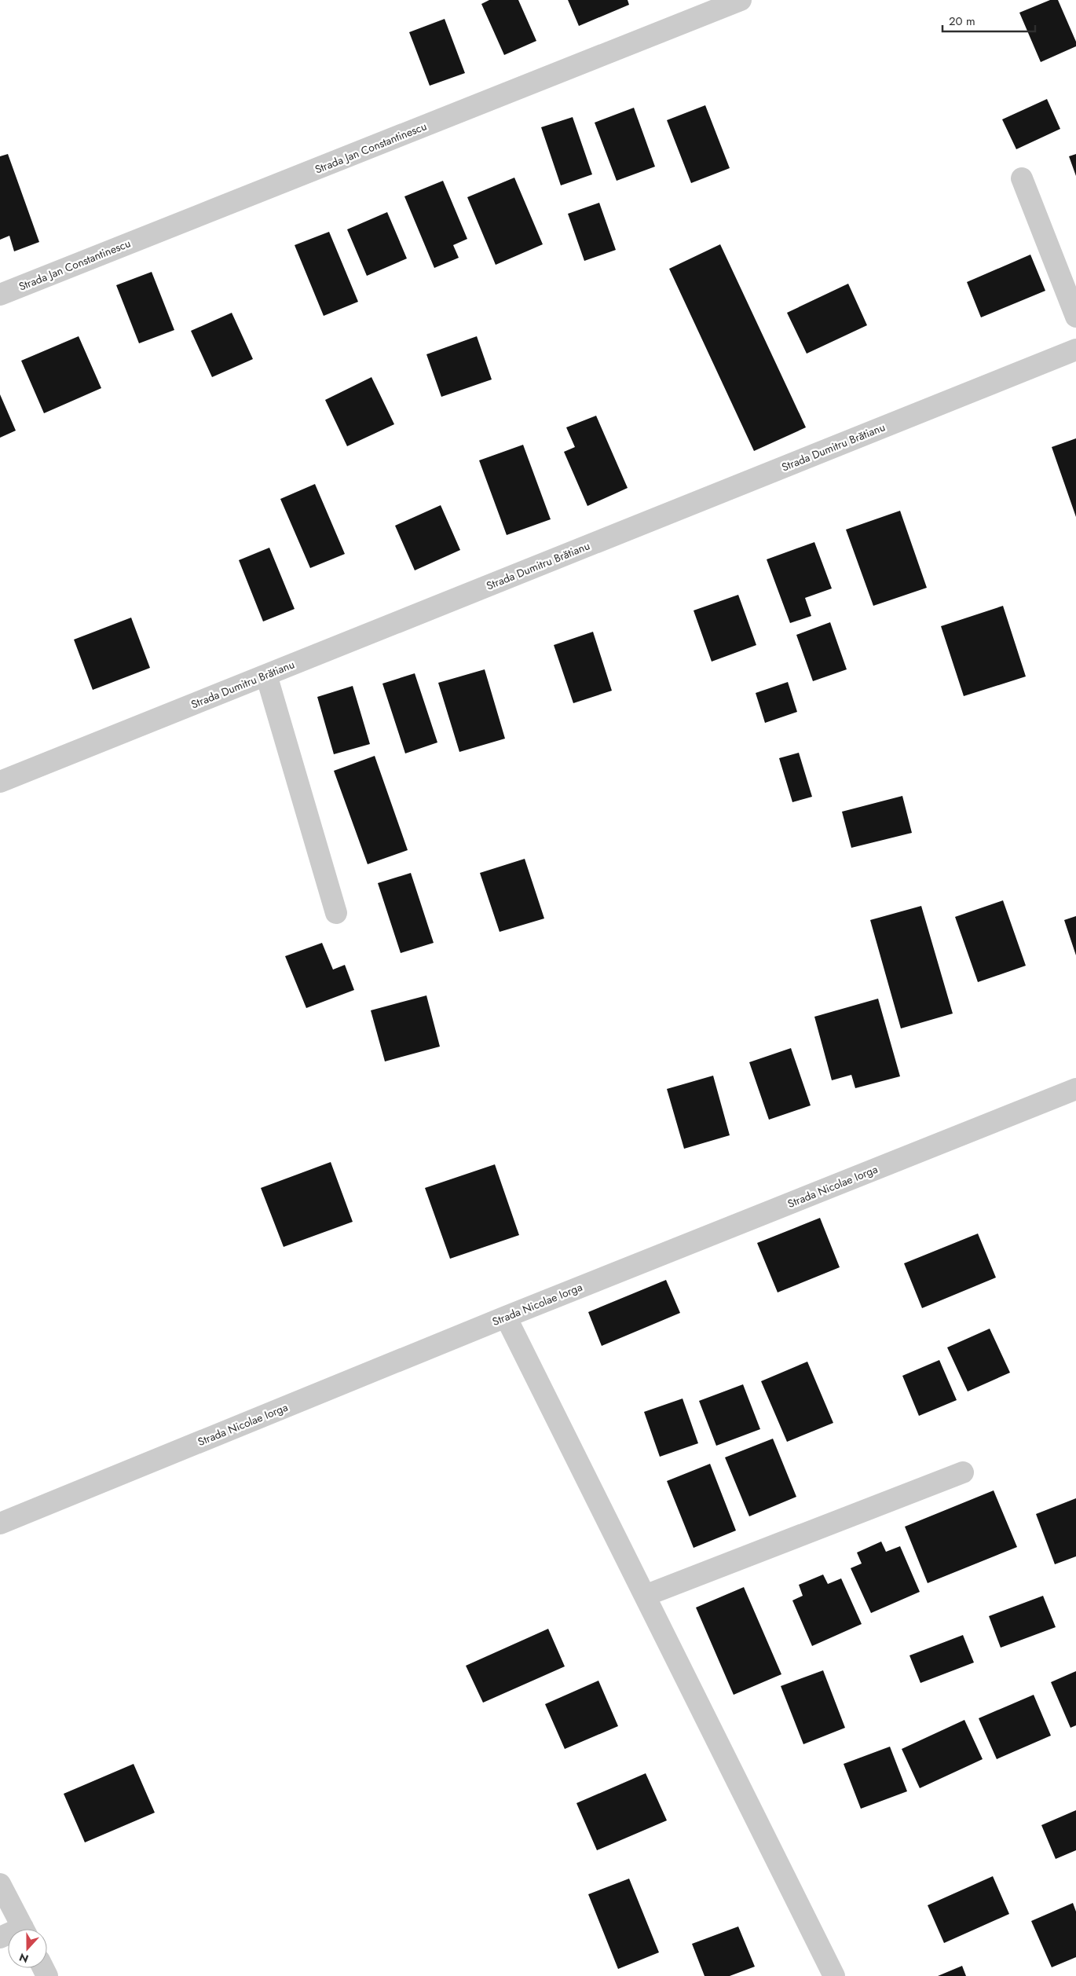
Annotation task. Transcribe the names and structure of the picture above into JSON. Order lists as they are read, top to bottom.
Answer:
{
  "streets": {
    "street": ["Strada Jan Constantinescu", "Strada Dumitru Brătianu", "Strada Nicolae Iorga"]
  },
  "scale_bar": "20 m",
  "north": "bottom"
}
